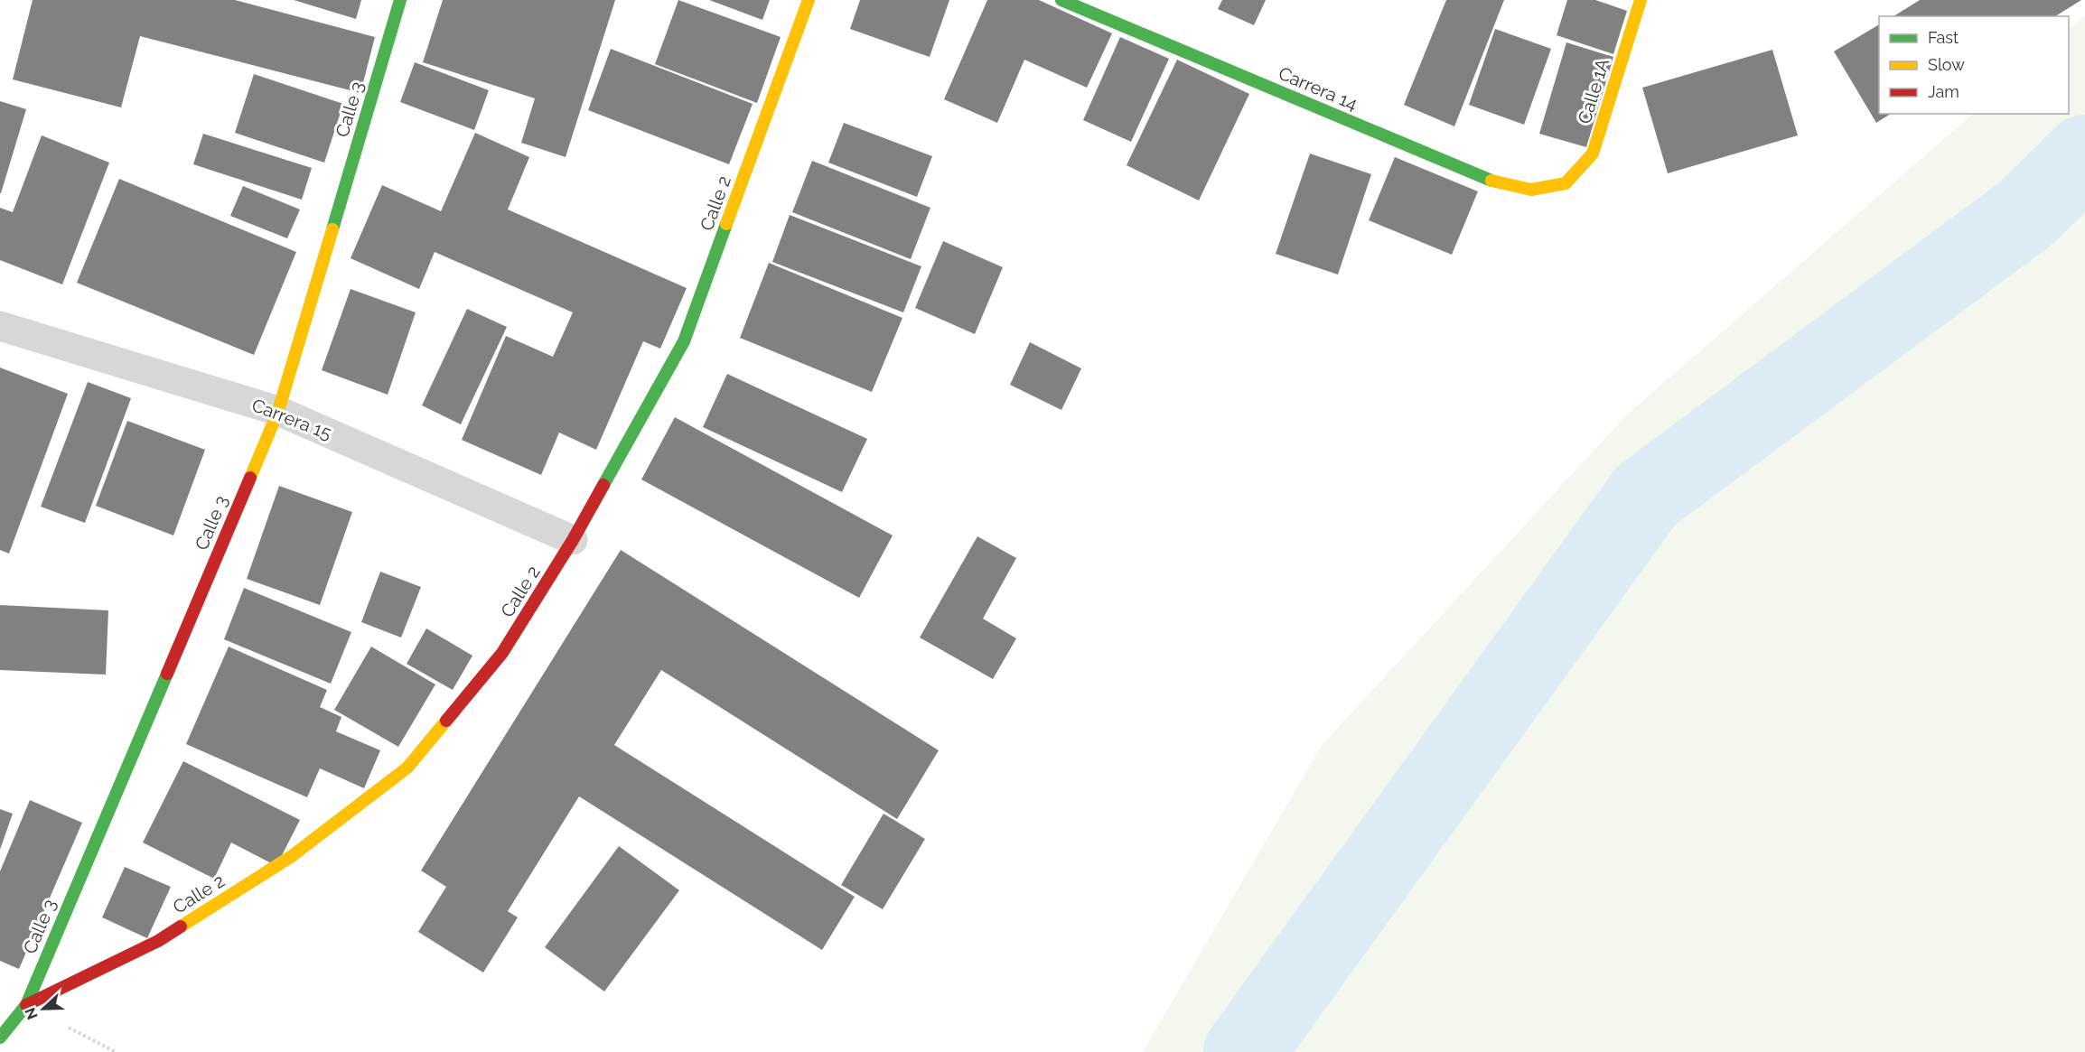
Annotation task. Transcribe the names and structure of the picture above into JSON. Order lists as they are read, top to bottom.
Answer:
{
  "streets": {
    "street": [
      "Carrera 14",
      "Calle 1A",
      "Calle 3",
      "Calle 2",
      "Carrera 15"
    ]
  },
  "crossings": [
    ["Carrera 14", "Calle 1A"],
    ["Calle 3", "Calle 2"],
    ["Calle 3", "Carrera 15"],
    ["Calle 2", "Carrera 15"]
  ],
  "legend": ["Fast", "Slow", "Jam"],
  "north": "left"
}
